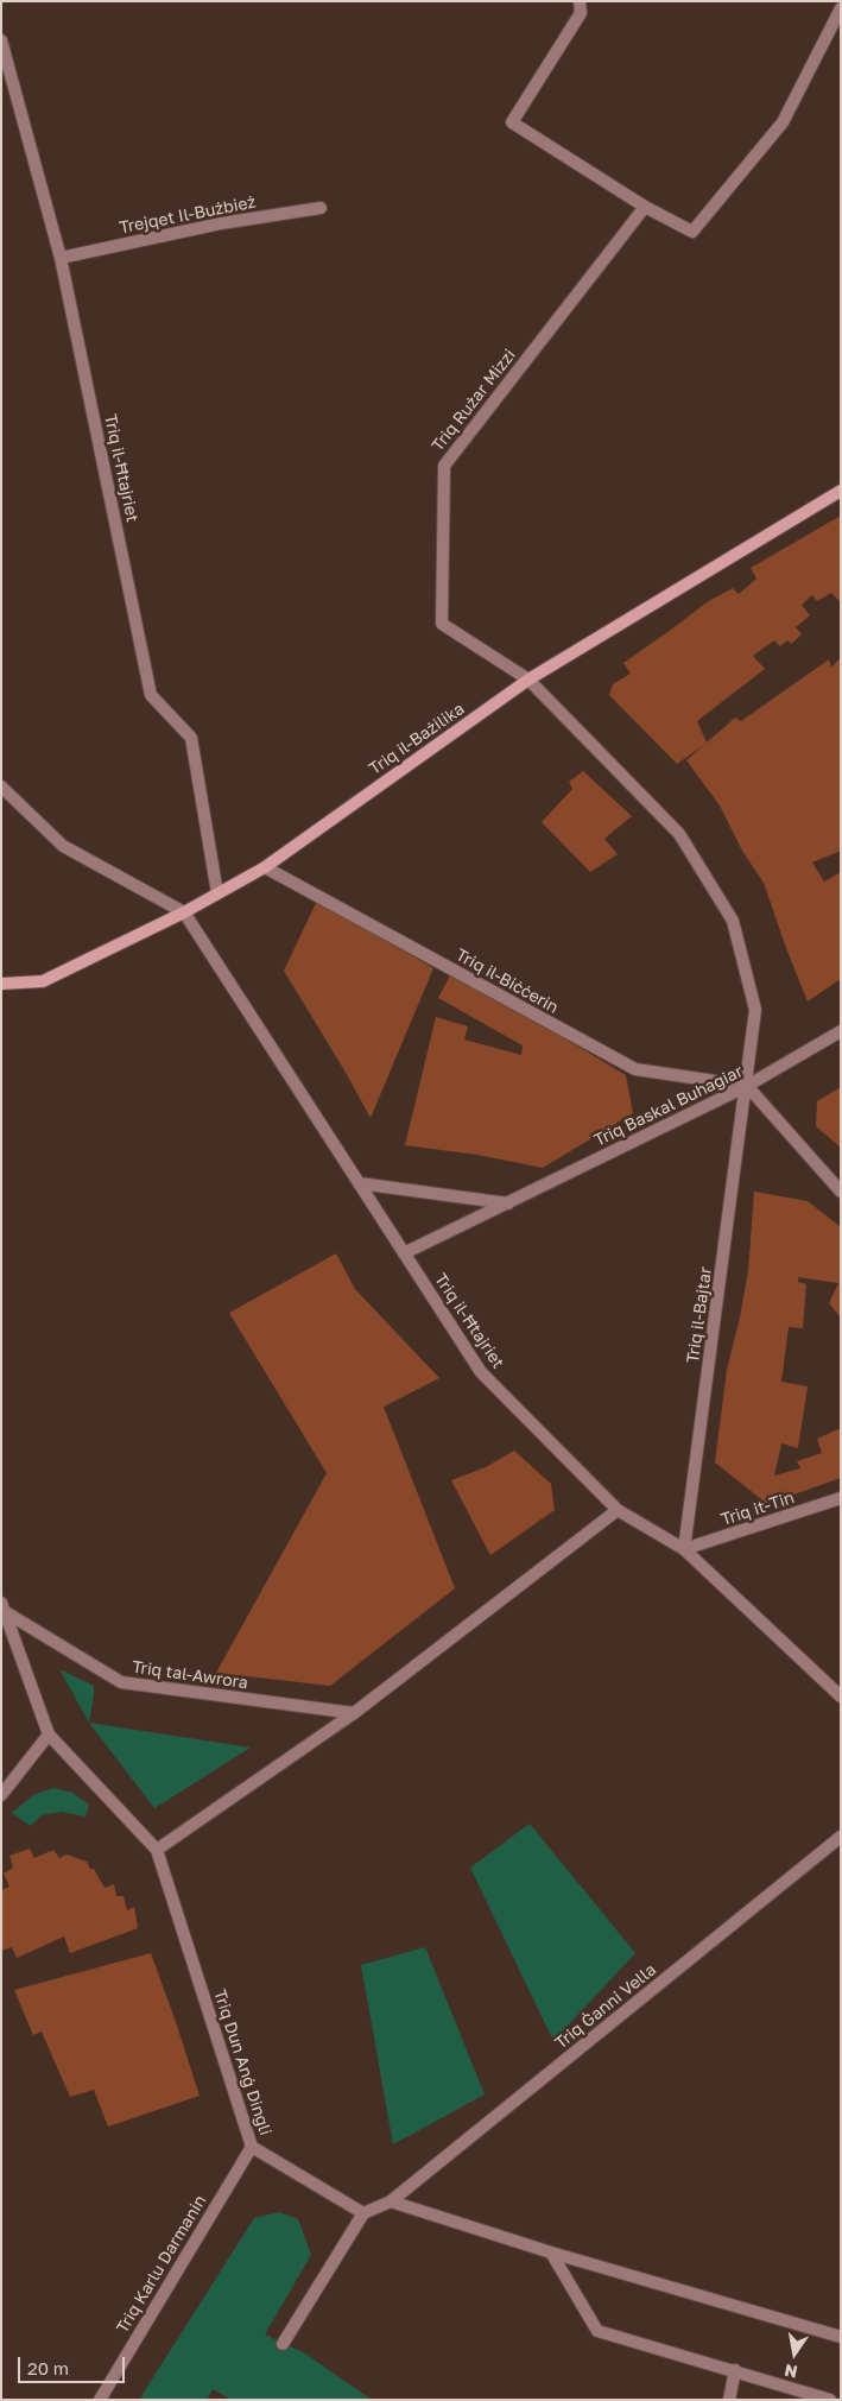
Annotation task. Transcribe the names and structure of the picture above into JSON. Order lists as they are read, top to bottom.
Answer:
{
  "streets": {
    "street": [
      "Trejqet Il-Bużbież",
      "Triq Rużar Mizzi",
      "Triq il-Ħtajriet",
      "Triq il-Bażilika",
      "Triq il-Biċċerin",
      "Triq Baskal Buhagiar",
      "Triq il-Bajtar",
      "Triq it-Tin",
      "Triq tal-Awrora",
      "Triq Ġanni Vella",
      "Triq Dun Anġ Dingli",
      "Triq Karlu Darmanin"
    ]
  },
  "crossings": [
    ["Trejqet Il-Bużbież", "Triq il-Ħtajriet"],
    ["Triq Rużar Mizzi", "Triq il-Bażilika"],
    ["Triq Rużar Mizzi", "Triq il-Bajtar"],
    ["Triq il-Ħtajriet", "Triq il-Bażilika"],
    ["Triq il-Ħtajriet", "Triq Baskal Buhagiar"],
    ["Triq il-Ħtajriet", "Triq il-Bajtar"],
    ["Triq il-Ħtajriet", "Triq it-Tin"],
    ["Triq il-Bażilika", "Triq il-Biċċerin"],
    ["Triq il-Bażilika", "Triq il-Bajtar"],
    ["Triq il-Biċċerin", "Triq Baskal Buhagiar"],
    ["Triq il-Biċċerin", "Triq il-Bajtar"],
    ["Triq Baskal Buhagiar", "Triq il-Bajtar"],
    ["Triq il-Bajtar", "Triq it-Tin"],
    ["Triq Dun Anġ Dingli", "Triq Karlu Darmanin"]
  ],
  "scale_bar": "20 m",
  "north": "bottom"
}
